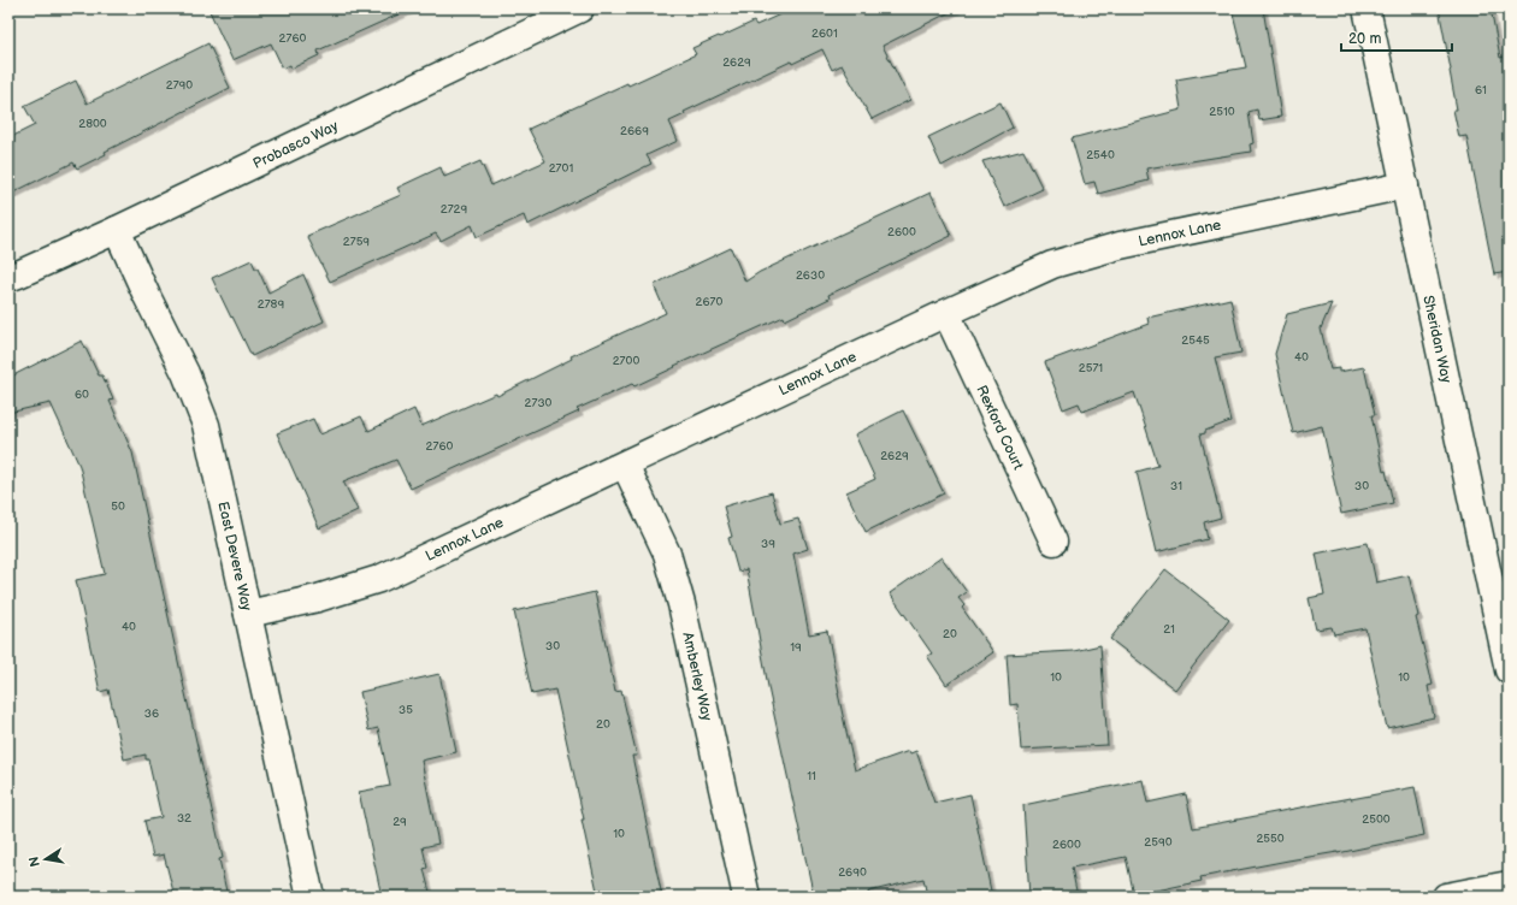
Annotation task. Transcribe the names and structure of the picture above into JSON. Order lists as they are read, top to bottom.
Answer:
{
  "streets": {
    "street": [
      "Probasco Way",
      "Lennox Lane",
      "Sheridan Way",
      "Rexford Court",
      "East Devere Way",
      "Amberley Way"
    ]
  },
  "crossings": [
    ["Probasco Way", "East Devere Way"],
    ["Lennox Lane", "Sheridan Way"],
    ["Lennox Lane", "Rexford Court"],
    ["Lennox Lane", "East Devere Way"],
    ["Lennox Lane", "Amberley Way"]
  ],
  "house_numbers": [
    "2601",
    "2760",
    "2629",
    "2790",
    "61",
    "2510",
    "2800",
    "2669",
    "2540",
    "2701",
    "2729",
    "2600",
    "2759",
    "2630",
    "2670",
    "2789",
    "2545",
    "40",
    "2700",
    "2571",
    "60",
    "2730",
    "2760",
    "2629",
    "31",
    "30",
    "50",
    "39",
    "40",
    "21",
    "20",
    "30",
    "19",
    "10",
    "10",
    "35",
    "36",
    "20",
    "11",
    "32",
    "2500",
    "29",
    "10",
    "2550",
    "2590",
    "2600",
    "2690"
  ],
  "scale_bar": "20 m",
  "north": "left"
}
